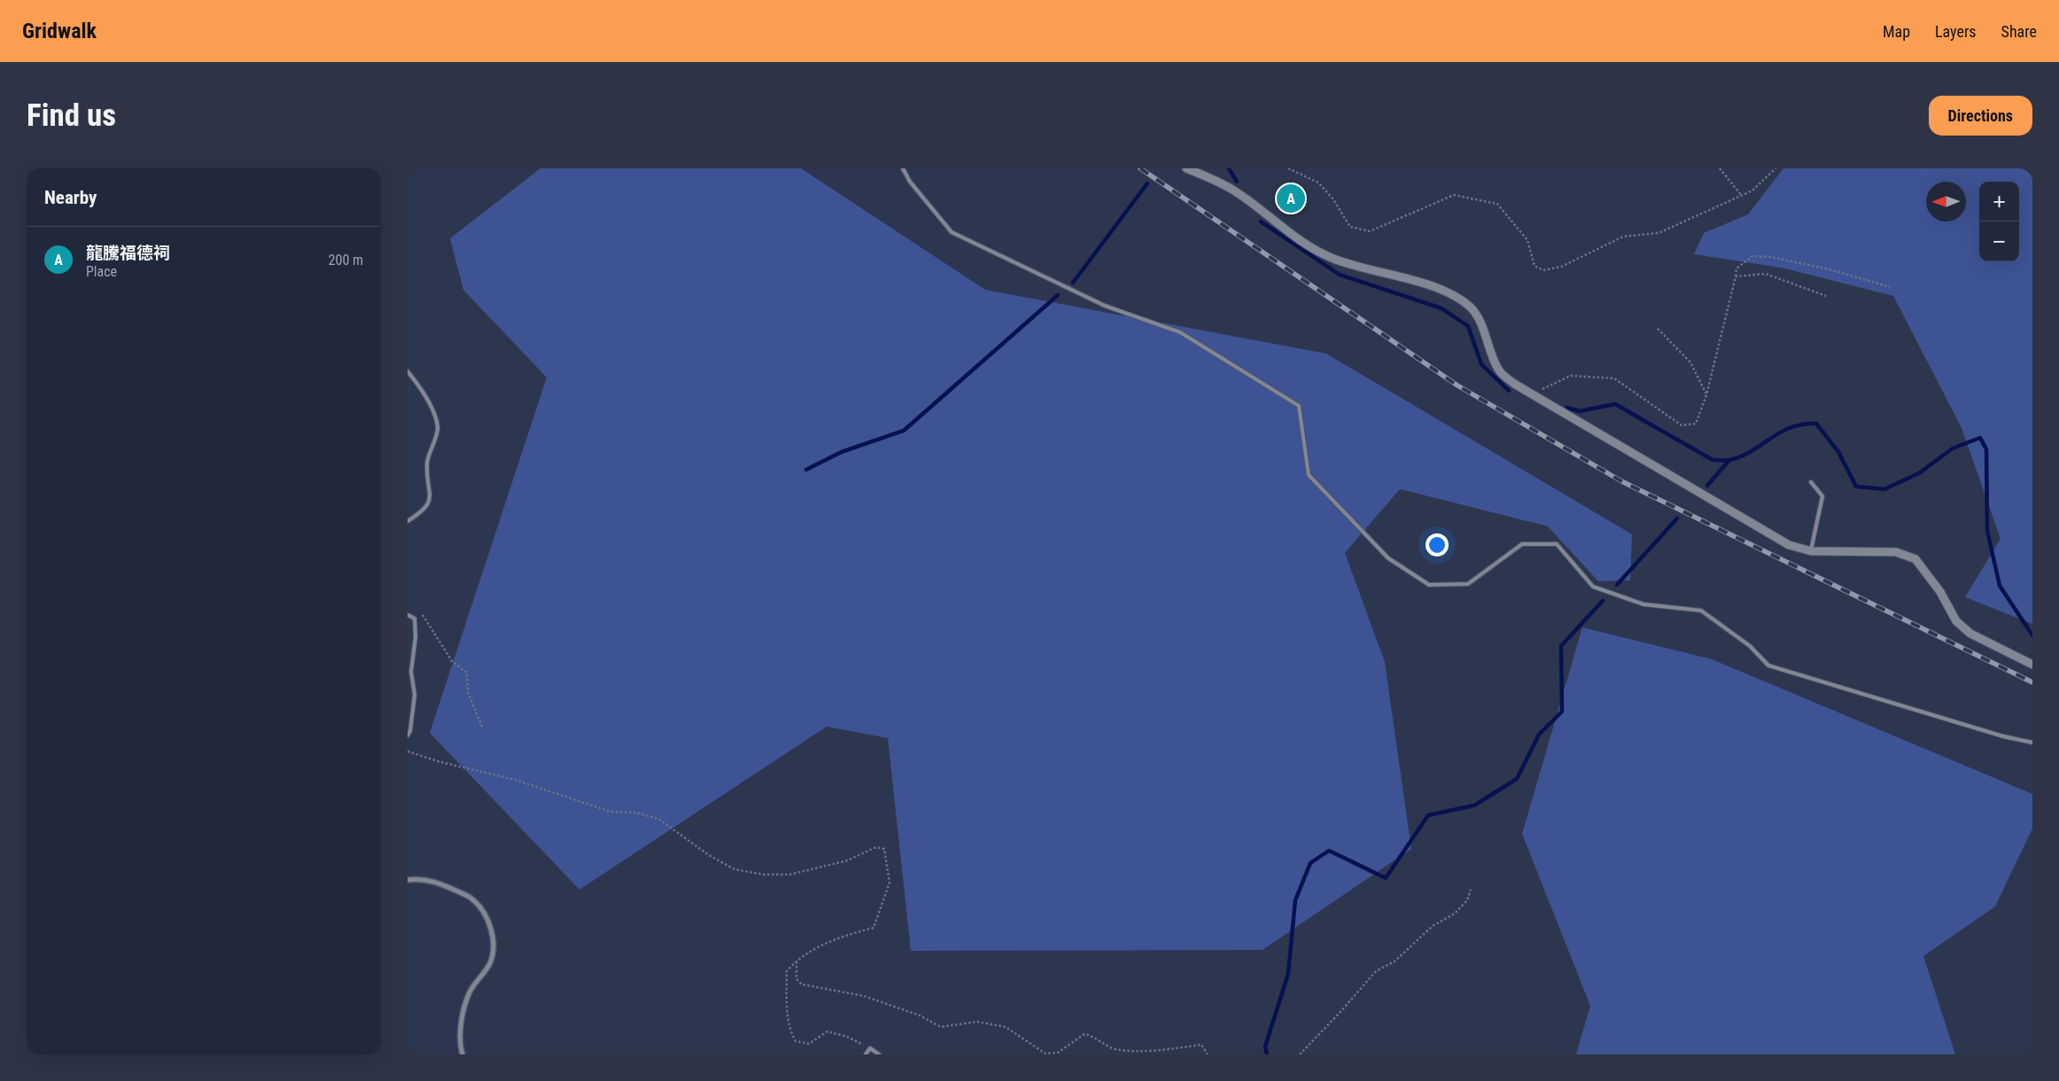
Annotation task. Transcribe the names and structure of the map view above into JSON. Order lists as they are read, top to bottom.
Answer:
{
  "north": "left",
  "page": {
    "header": "Gridwalk",
    "nav": ["Map", "Layers", "Share"],
    "buttons": "Directions",
    "title": "Find us",
    "heading": "Nearby",
    "map_buttons": ["+", "−"],
    "pins": "A",
    "list": [
      {
        "mark": "A",
        "name": "龍騰福德祠",
        "note": "Place",
        "value": "200 m"
      }
    ]
  }
}
